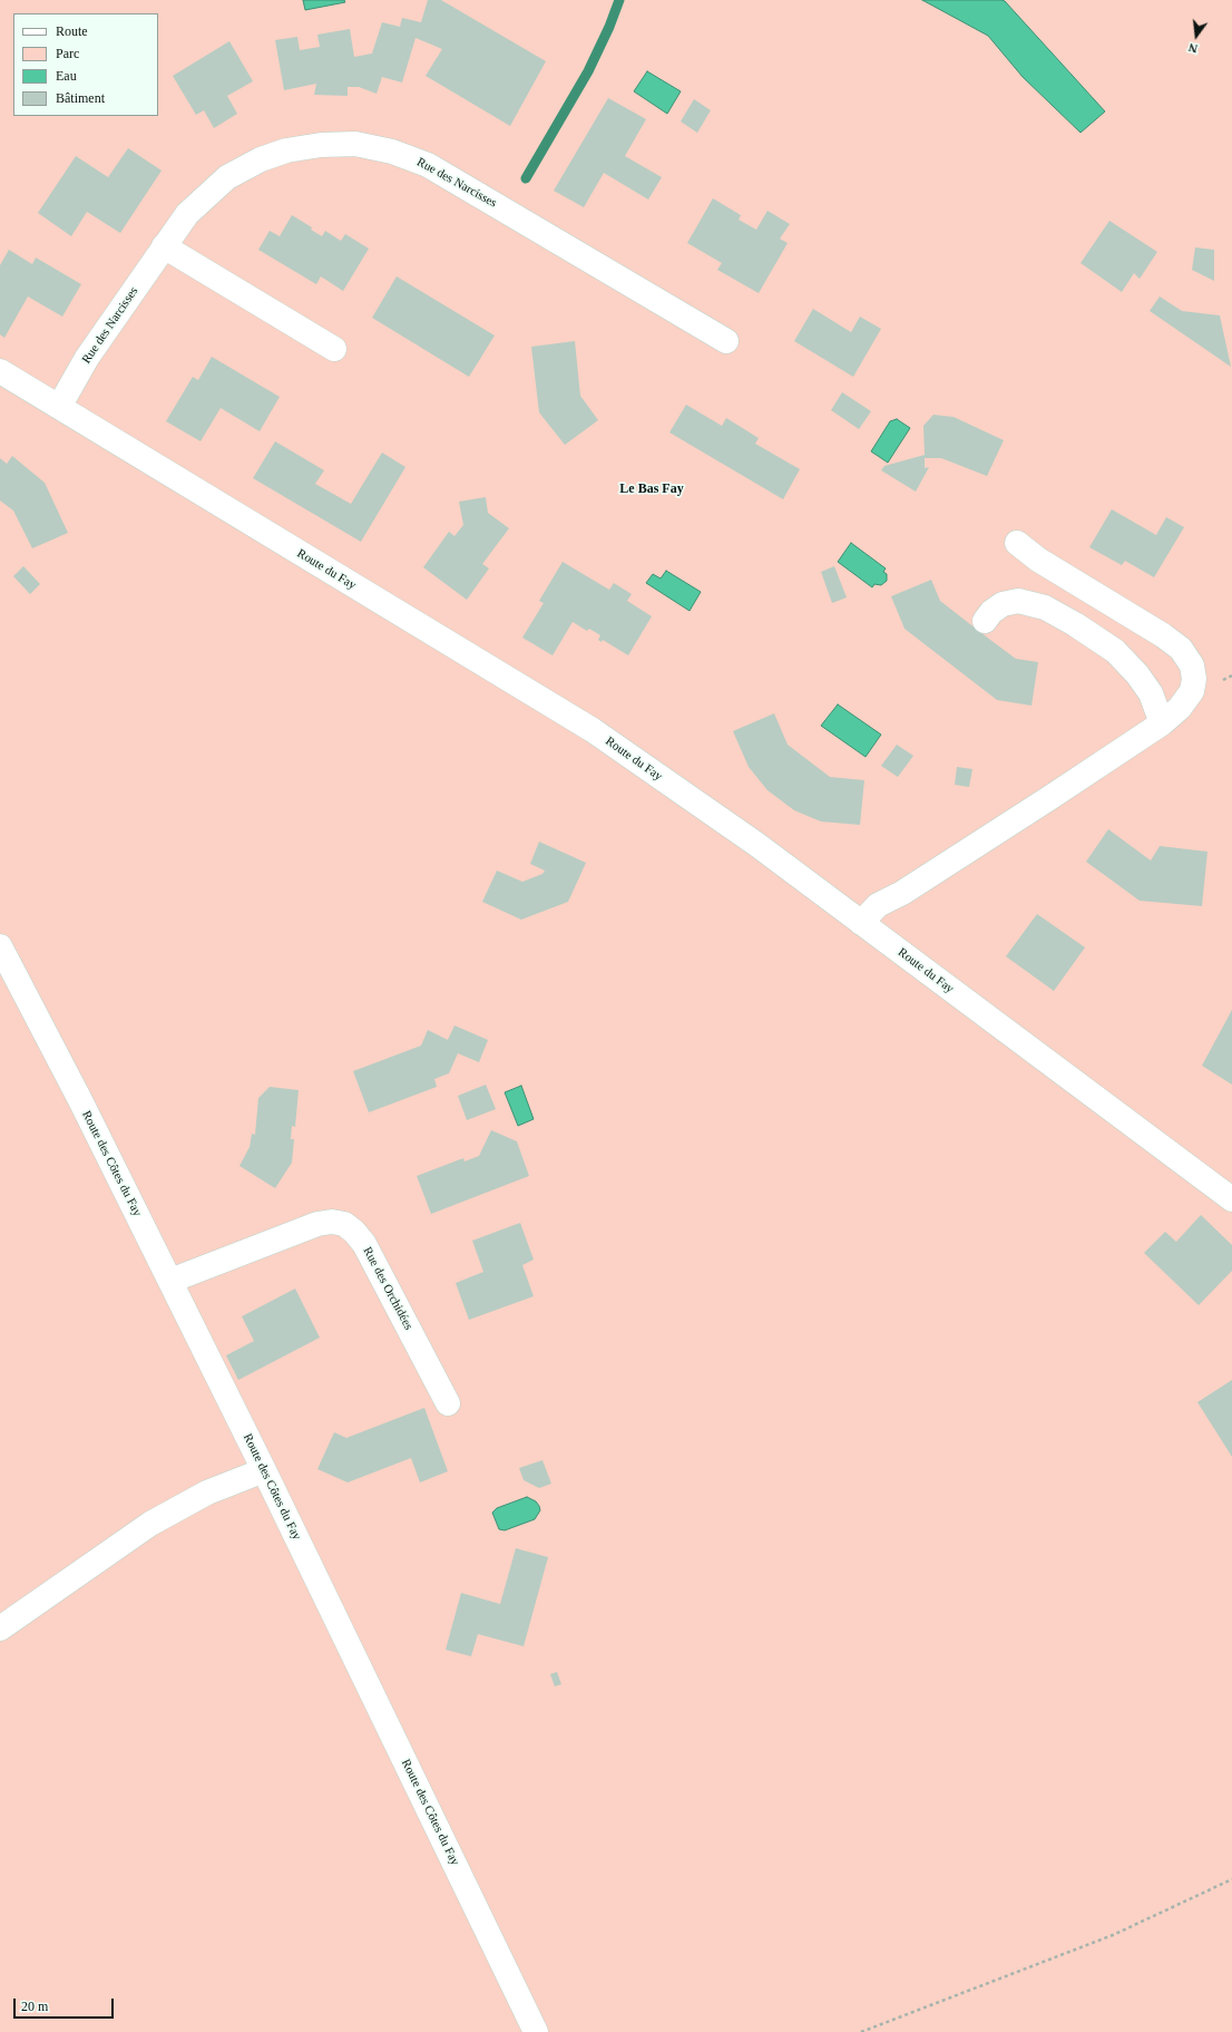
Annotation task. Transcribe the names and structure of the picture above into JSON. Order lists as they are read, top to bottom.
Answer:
{
  "streets": {
    "street": [
      "Rue des Narcisses",
      "Route du Fay",
      "Route des Côtes du Fay",
      "Rue des Orchidées"
    ]
  },
  "crossings": [
    ["Rue des Narcisses", "Route du Fay"],
    ["Route des Côtes du Fay", "Rue des Orchidées"]
  ],
  "districts": ["Le Bas Fay"],
  "legend": [
    "Route",
    "Parc",
    "Eau",
    "Bâtiment"
  ],
  "scale_bar": "20 m",
  "north": "bottom"
}
